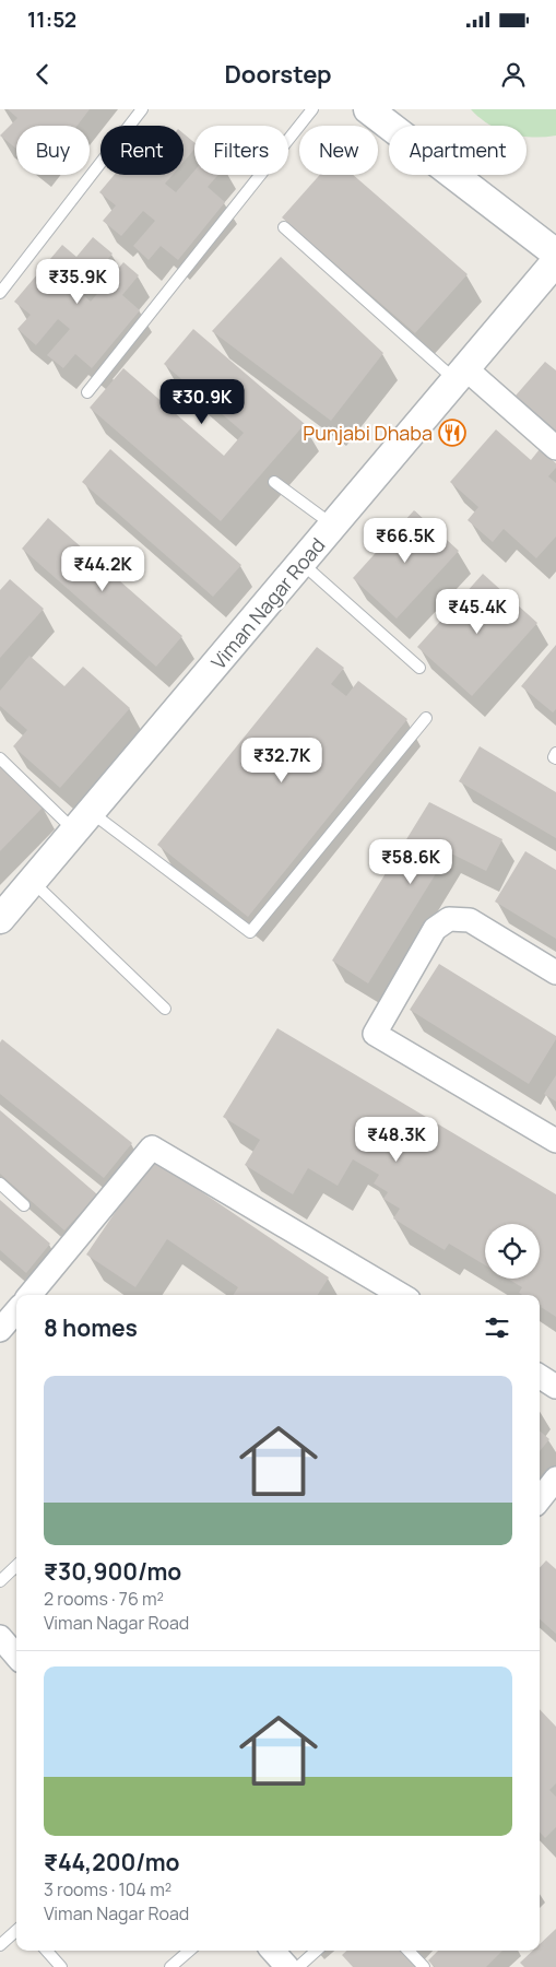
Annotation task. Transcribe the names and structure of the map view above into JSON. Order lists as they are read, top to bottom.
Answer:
{
  "streets": {
    "street": ["Viman Nagar Road"]
  },
  "places": {
    "restaurant": ["Punjabi Dhaba"]
  },
  "page": {
    "status": "11:52",
    "header": "Doorstep",
    "chip": [
      "Buy",
      "Rent",
      "Filters",
      "New",
      "Apartment"
    ],
    "price": [
      "₹35.9K",
      "₹30.9K",
      "₹66.5K",
      "₹44.2K",
      "₹45.4K",
      "₹32.7K",
      "₹58.6K",
      "₹48.3K"
    ],
    "heading": "8 homes",
    "list": [
      {
        "name": "₹30,900/mo",
        "note": "2 rooms · 76 m² · Viman Nagar Road"
      },
      {
        "name": "₹44,200/mo",
        "note": "3 rooms · 104 m² · Viman Nagar Road"
      }
    ]
  }
}
